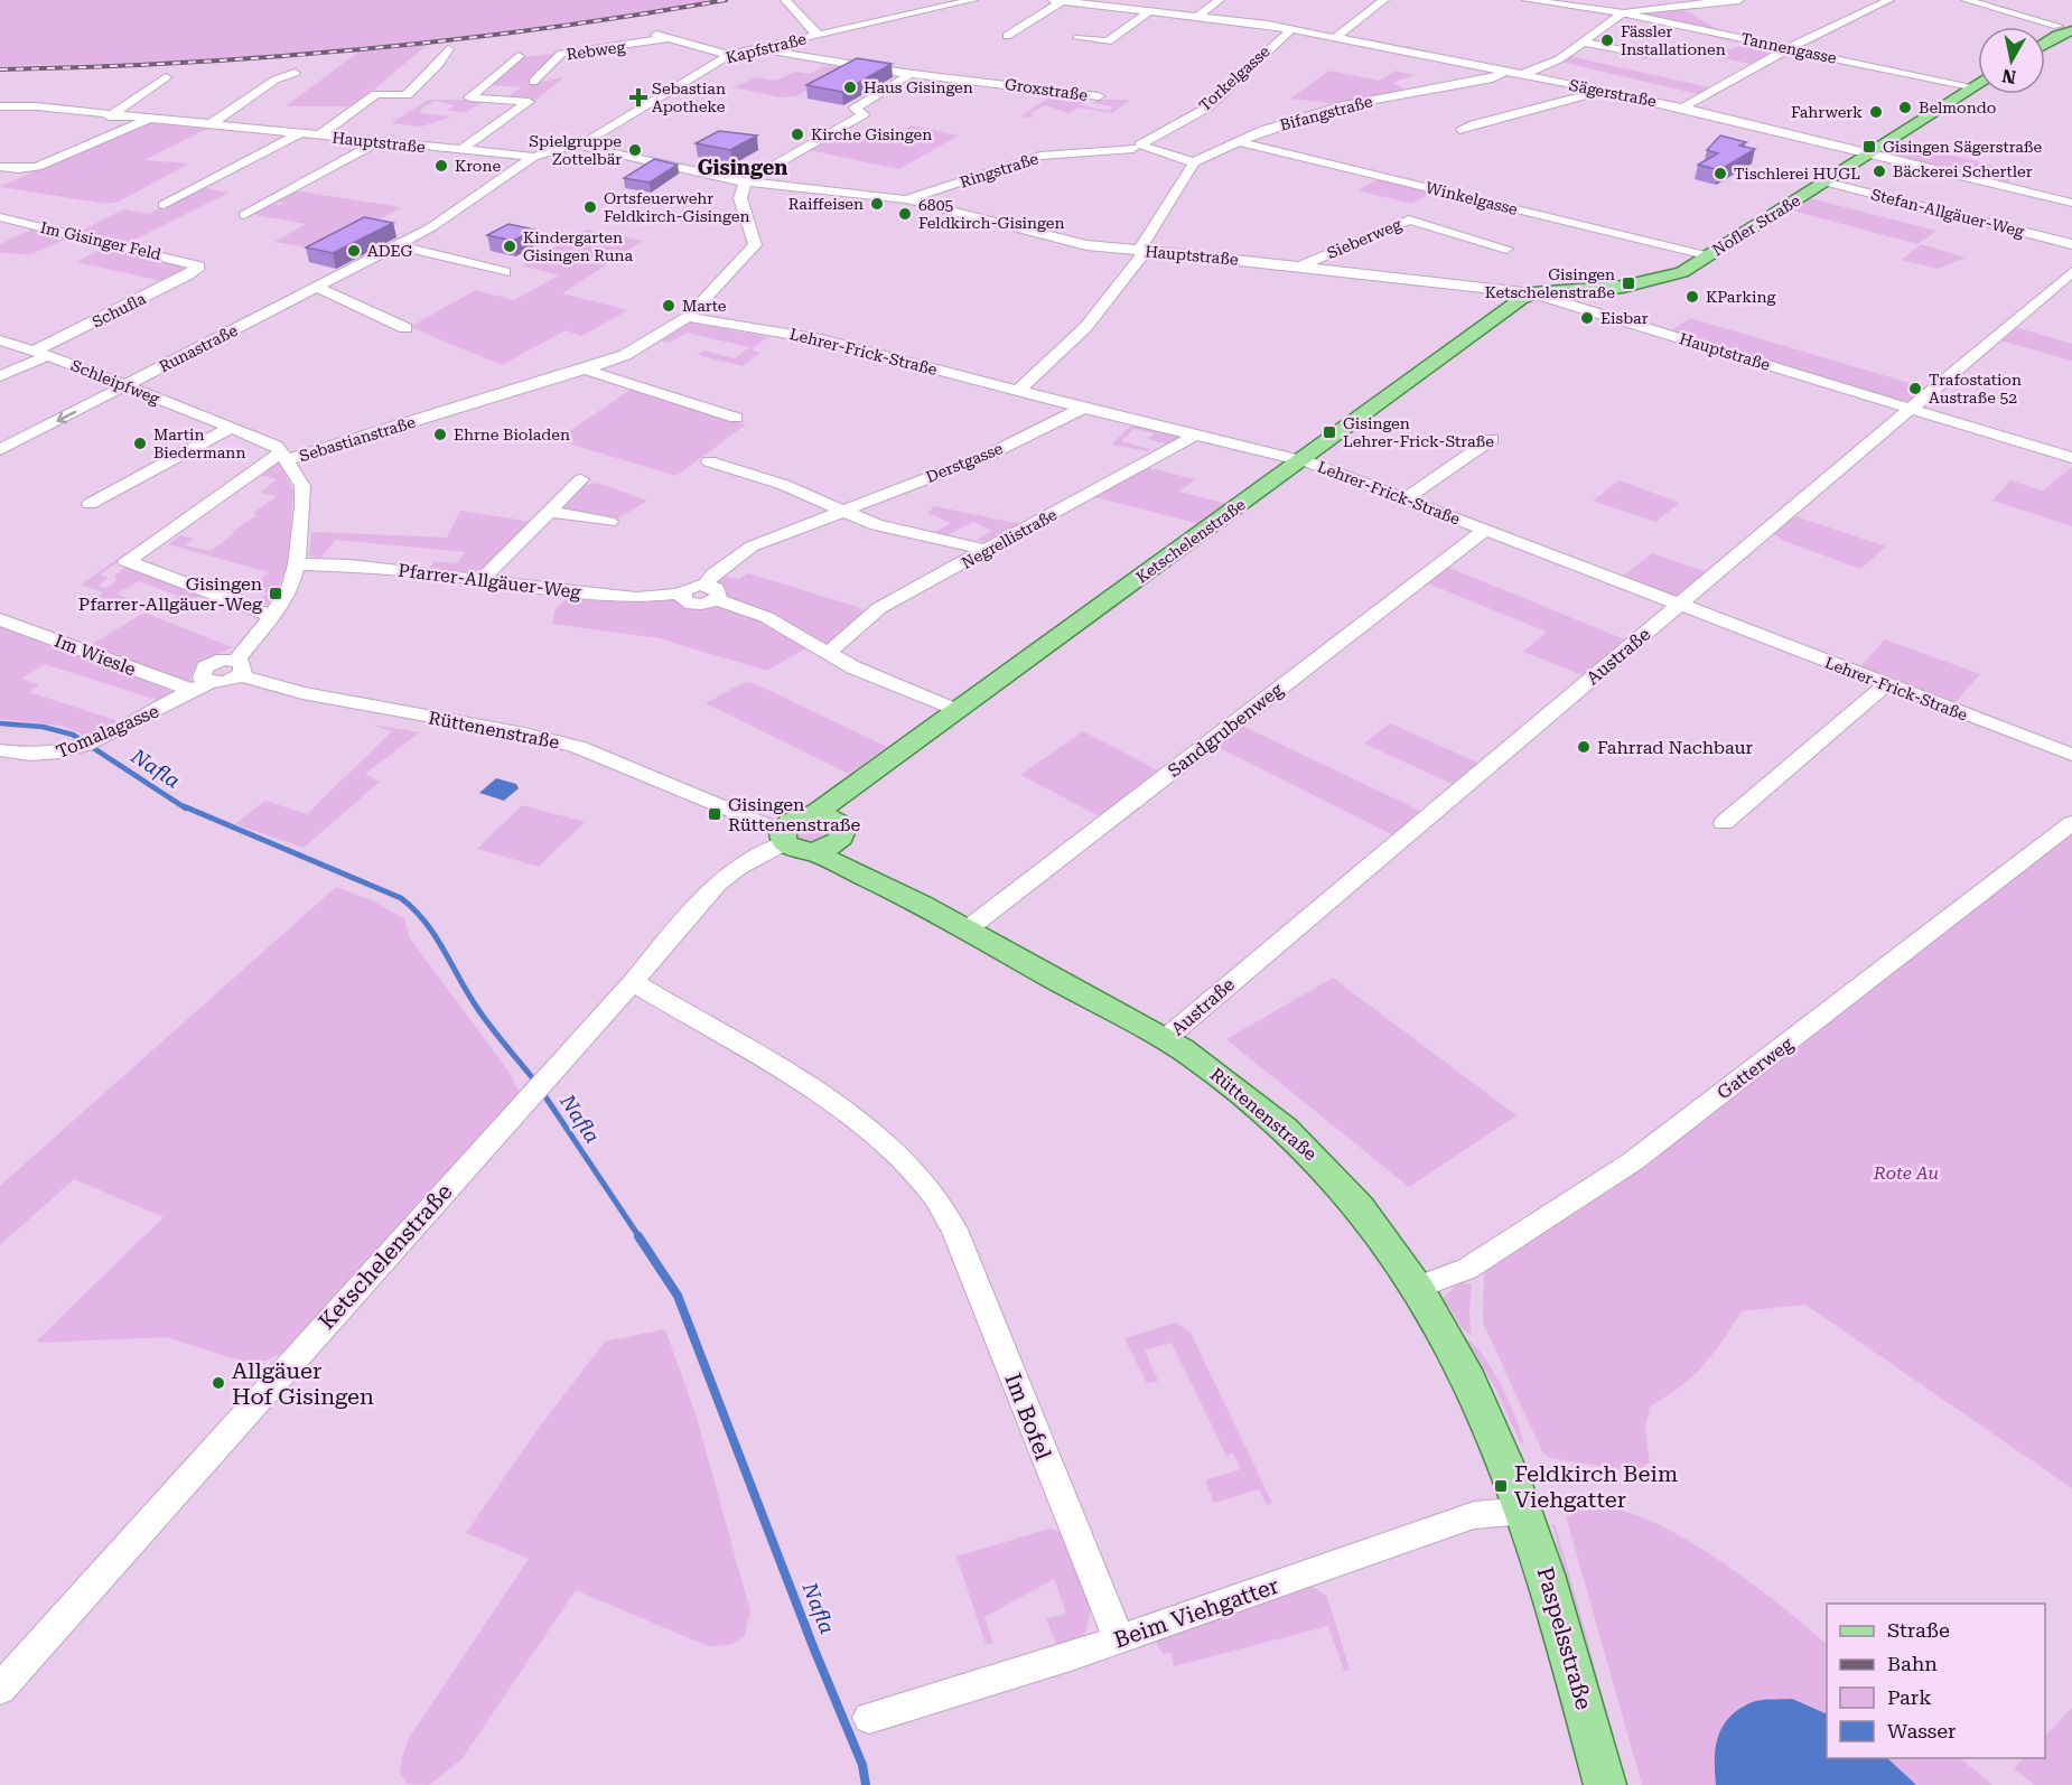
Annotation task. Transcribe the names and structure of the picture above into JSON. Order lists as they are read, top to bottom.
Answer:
{
  "streets": {
    "main road": [
      "Nofler Straße",
      "Ketschelenstraße",
      "Rüttenenstraße",
      "Paspelsstraße"
    ],
    "street": [
      "Kapfstraße",
      "Tannengasse",
      "Rebweg",
      "Torkelgasse",
      "Groxstraße",
      "Sägerstraße",
      "Bifangstraße",
      "Hauptstraße",
      "Ringstraße",
      "Winkelgasse",
      "Stefan-Allgäuer-Weg",
      "Sieberweg",
      "Im Gisinger Feld",
      "Schufla",
      "Runastraße",
      "Lehrer-Frick-Straße",
      "Schleipfweg",
      "Sebastianstraße",
      "Derstgasse",
      "Negrellistraße",
      "Pfarrer-Allgäuer-Weg",
      "Im Wiesle",
      "Austraße",
      "Sandgrubenweg",
      "Tomalagasse",
      "Gatterweg",
      "Im Bofel",
      "Beim Viehgatter"
    ]
  },
  "crossings": [
    ["Kapfstraße", "Rebweg"],
    ["Kapfstraße", "Groxstraße"],
    ["Kapfstraße", "Hauptstraße"],
    ["Tannengasse", "Nofler Straße"],
    ["Torkelgasse", "Sägerstraße"],
    ["Torkelgasse", "Ringstraße"],
    ["Sägerstraße", "Bifangstraße"],
    ["Sägerstraße", "Nofler Straße"],
    ["Bifangstraße", "Ringstraße"],
    ["Bifangstraße", "Winkelgasse"],
    ["Hauptstraße", "Ringstraße"],
    ["Hauptstraße", "Nofler Straße"],
    ["Hauptstraße", "Sieberweg"],
    ["Hauptstraße", "Runastraße"],
    ["Hauptstraße", "Sebastianstraße"],
    ["Hauptstraße", "Ketschelenstraße"],
    ["Hauptstraße", "Austraße"],
    ["Winkelgasse", "Nofler Straße"],
    ["Stefan-Allgäuer-Weg", "Nofler Straße"],
    ["Nofler Straße", "Ketschelenstraße"],
    ["Im Gisinger Feld", "Schufla"],
    ["Schufla", "Schleipfweg"],
    ["Runastraße", "Schleipfweg"],
    ["Lehrer-Frick-Straße", "Sebastianstraße"],
    ["Lehrer-Frick-Straße", "Derstgasse"],
    ["Lehrer-Frick-Straße", "Negrellistraße"],
    ["Lehrer-Frick-Straße", "Ketschelenstraße"],
    ["Lehrer-Frick-Straße", "Austraße"],
    ["Lehrer-Frick-Straße", "Sandgrubenweg"],
    ["Schleipfweg", "Sebastianstraße"],
    ["Sebastianstraße", "Pfarrer-Allgäuer-Weg"],
    ["Sebastianstraße", "Rüttenenstraße"],
    ["Sebastianstraße", "Tomalagasse"],
    ["Derstgasse", "Pfarrer-Allgäuer-Weg"],
    ["Ketschelenstraße", "Rüttenenstraße"],
    ["Ketschelenstraße", "Im Bofel"],
    ["Im Wiesle", "Tomalagasse"],
    ["Austraße", "Rüttenenstraße"],
    ["Rüttenenstraße", "Sandgrubenweg"],
    ["Rüttenenstraße", "Tomalagasse"],
    ["Rüttenenstraße", "Gatterweg"],
    ["Rüttenenstraße", "Beim Viehgatter"],
    ["Rüttenenstraße", "Paspelsstraße"],
    ["Im Bofel", "Beim Viehgatter"],
    ["Beim Viehgatter", "Paspelsstraße"]
  ],
  "districts": ["Gisingen"],
  "water": ["Nafla"],
  "parks": ["Rote Au"],
  "places": {
    "other": [
      "Fässler Installationen",
      "Haus Gisingen",
      "Belmondo",
      "Fahrwerk",
      "Kirche Gisingen",
      "Spielgruppe Zottelbär",
      "Krone",
      "Bäckerei Schertler",
      "Tischlerei HUGL",
      "Raiffeisen",
      "Ortsfeuerwehr Feldkirch-Gisingen",
      "6805 Feldkirch-Gisingen",
      "Kindergarten Gisingen Runa",
      "ADEG",
      "KParking",
      "Marte",
      "Eisbar",
      "Trafostation Austraße 52",
      "Ehrne Bioladen",
      "Martin Biedermann",
      "Fahrrad Nachbaur",
      "Allgäuer Hof Gisingen"
    ],
    "health": ["Sebastian Apotheke"],
    "transit": [
      "Gisingen Sägerstraße",
      "Gisingen Ketschelenstraße",
      "Gisingen Lehrer-Frick-Straße",
      "Gisingen Pfarrer-Allgäuer-Weg",
      "Gisingen Rüttenenstraße",
      "Feldkirch Beim Viehgatter"
    ]
  },
  "legend": [
    "Straße",
    "Bahn",
    "Park",
    "Wasser"
  ],
  "north": "bottom"
}
